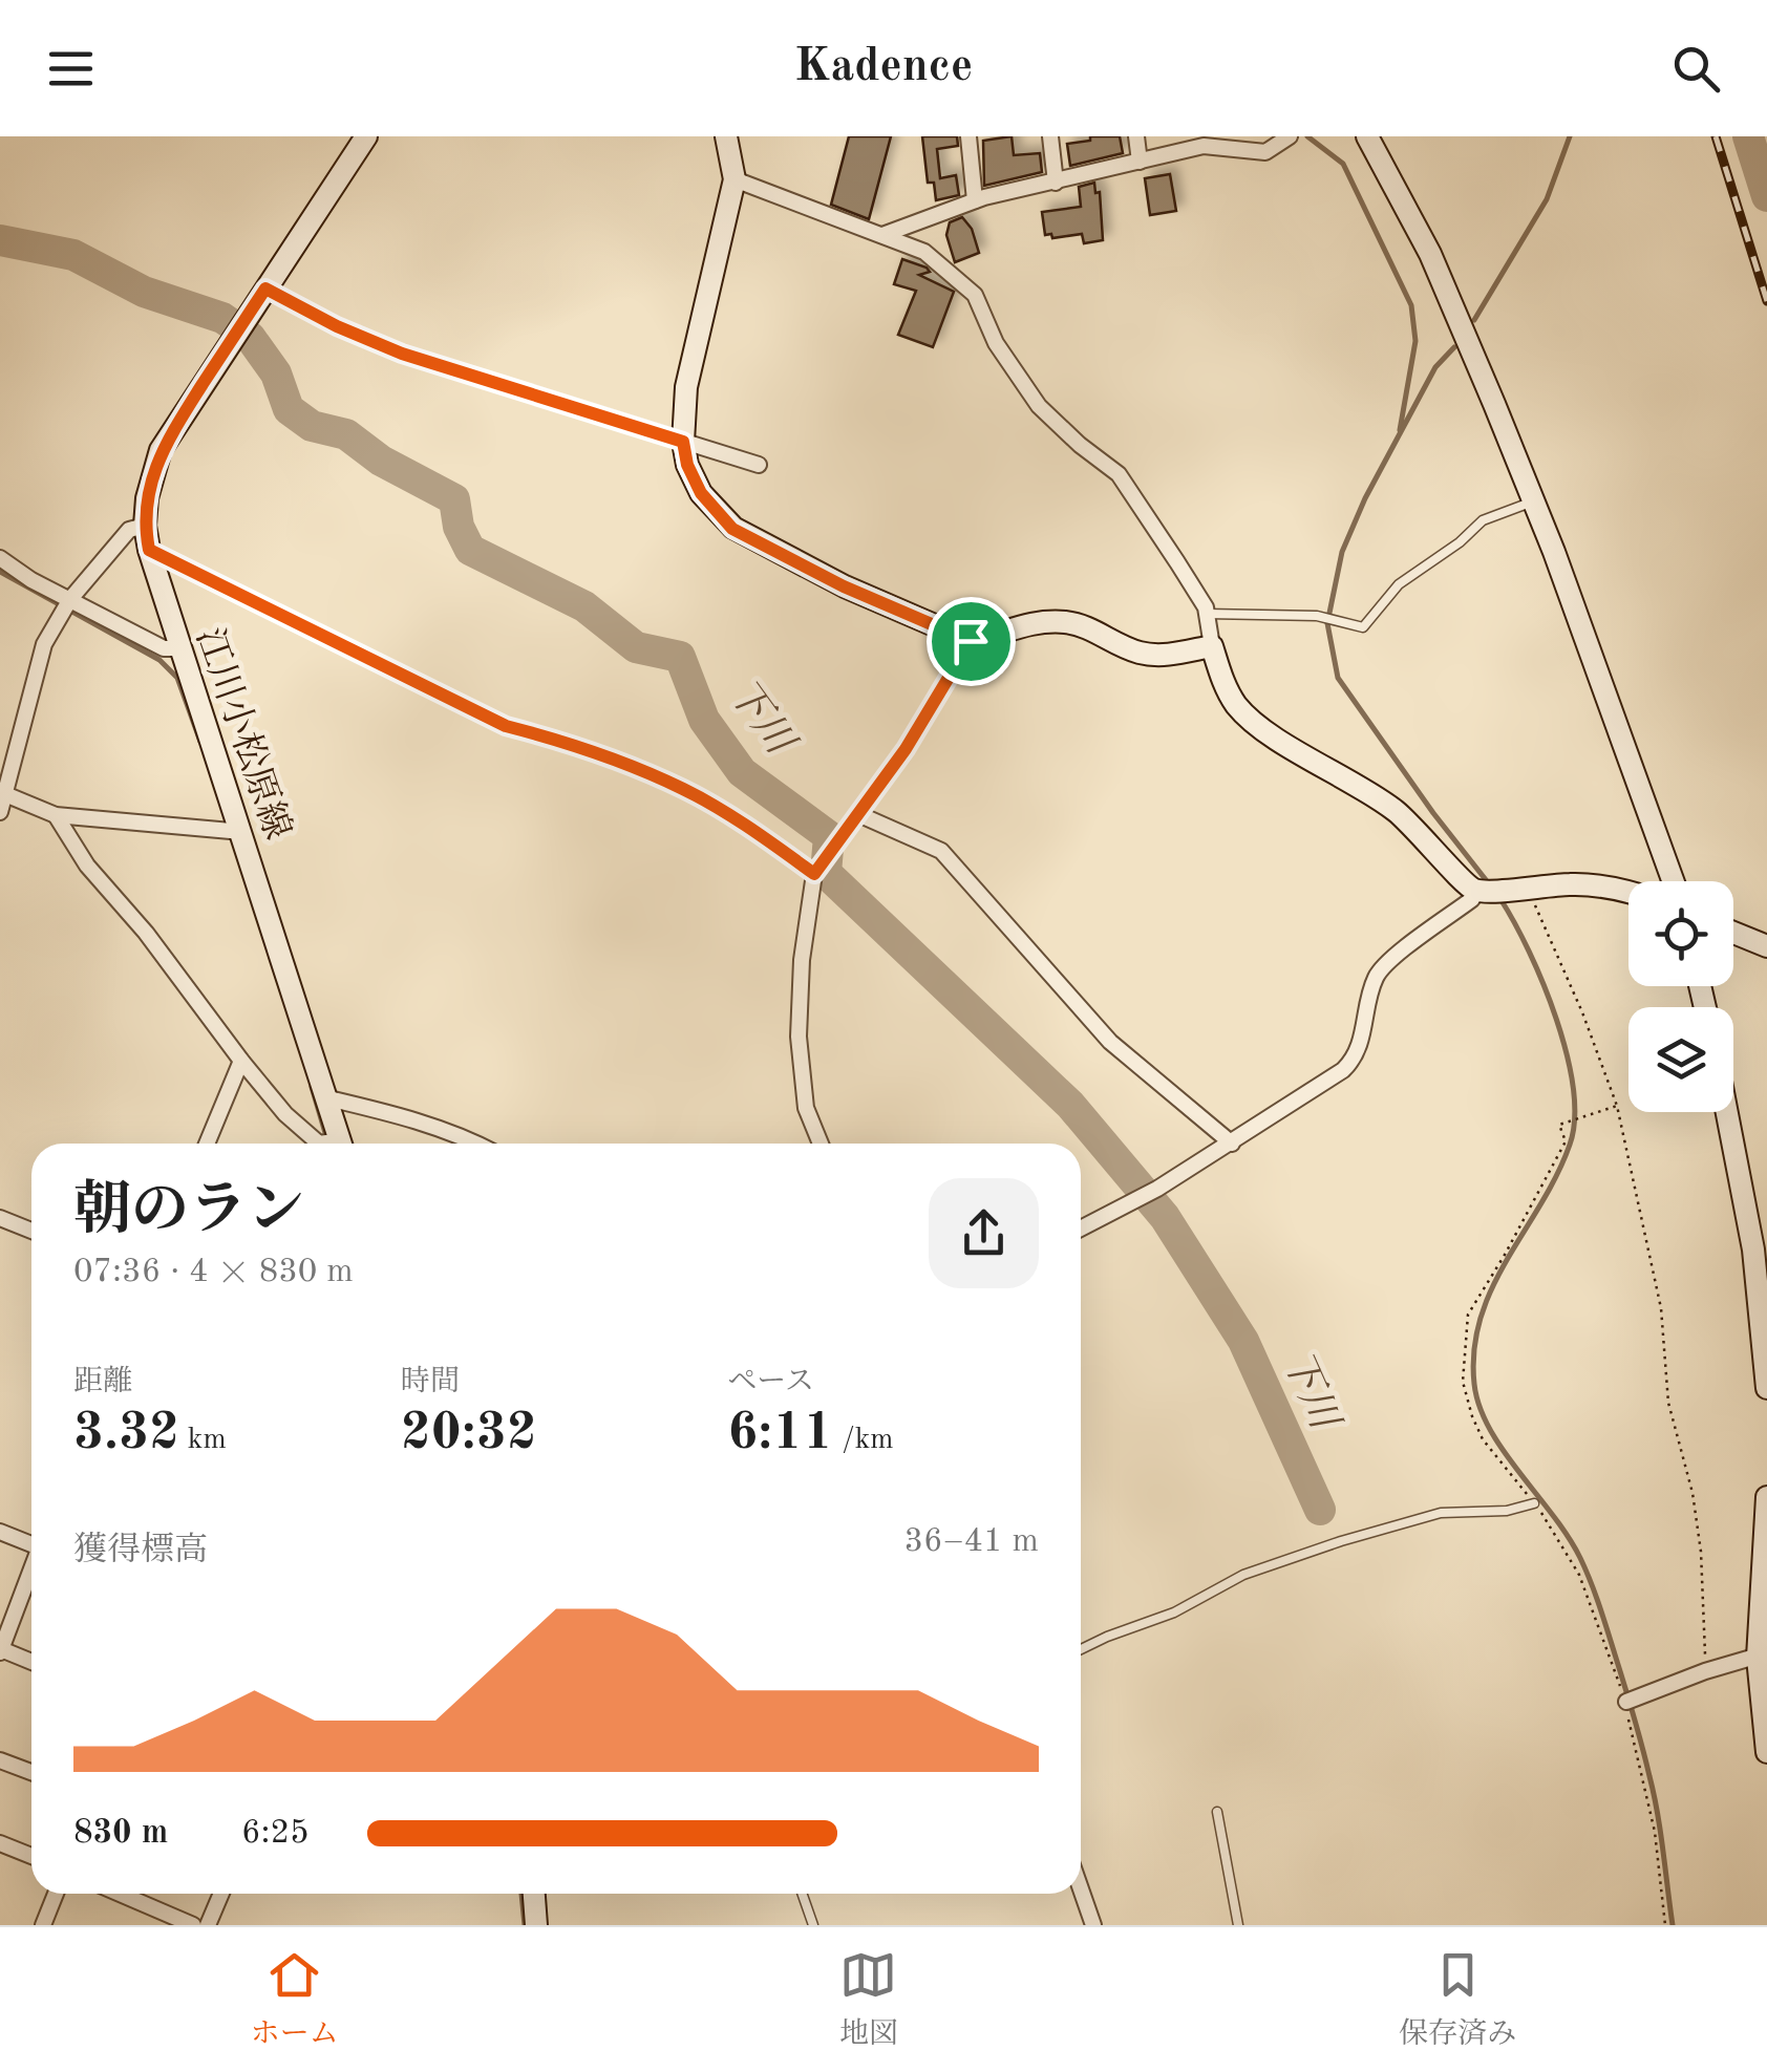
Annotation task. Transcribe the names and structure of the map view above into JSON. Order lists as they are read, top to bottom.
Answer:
{
  "streets": {
    "main road": ["江川小松原線"]
  },
  "water": ["下川"],
  "page": {
    "header": "Kadence",
    "heading": ["朝のラン", "07:36 · 4 × 830 m"],
    "stats": [
      ["距離", "3.32 km"],
      ["時間", "20:32"],
      ["ペース", "6:11 /km"]
    ],
    "chart": ["獲得標高", "36–41 m"],
    "list": [
      {
        "name": "830 m",
        "note": "6:25"
      }
    ],
    "tabs": ["ホーム", "地図", "保存済み"]
  }
}
